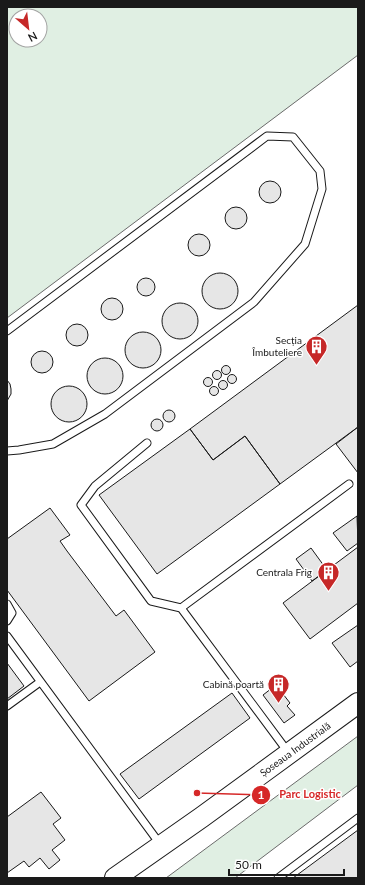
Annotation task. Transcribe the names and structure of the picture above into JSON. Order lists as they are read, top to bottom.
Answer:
{
  "streets": {
    "street": ["Șoseaua Industrială"]
  },
  "places": {
    "building": ["Secția Îmbuteliere", "Centrala Frig", "Cabină poartă"],
    "other": ["Parc Logistic"]
  },
  "scale_bar": "50 m",
  "north": "bottom right"
}
